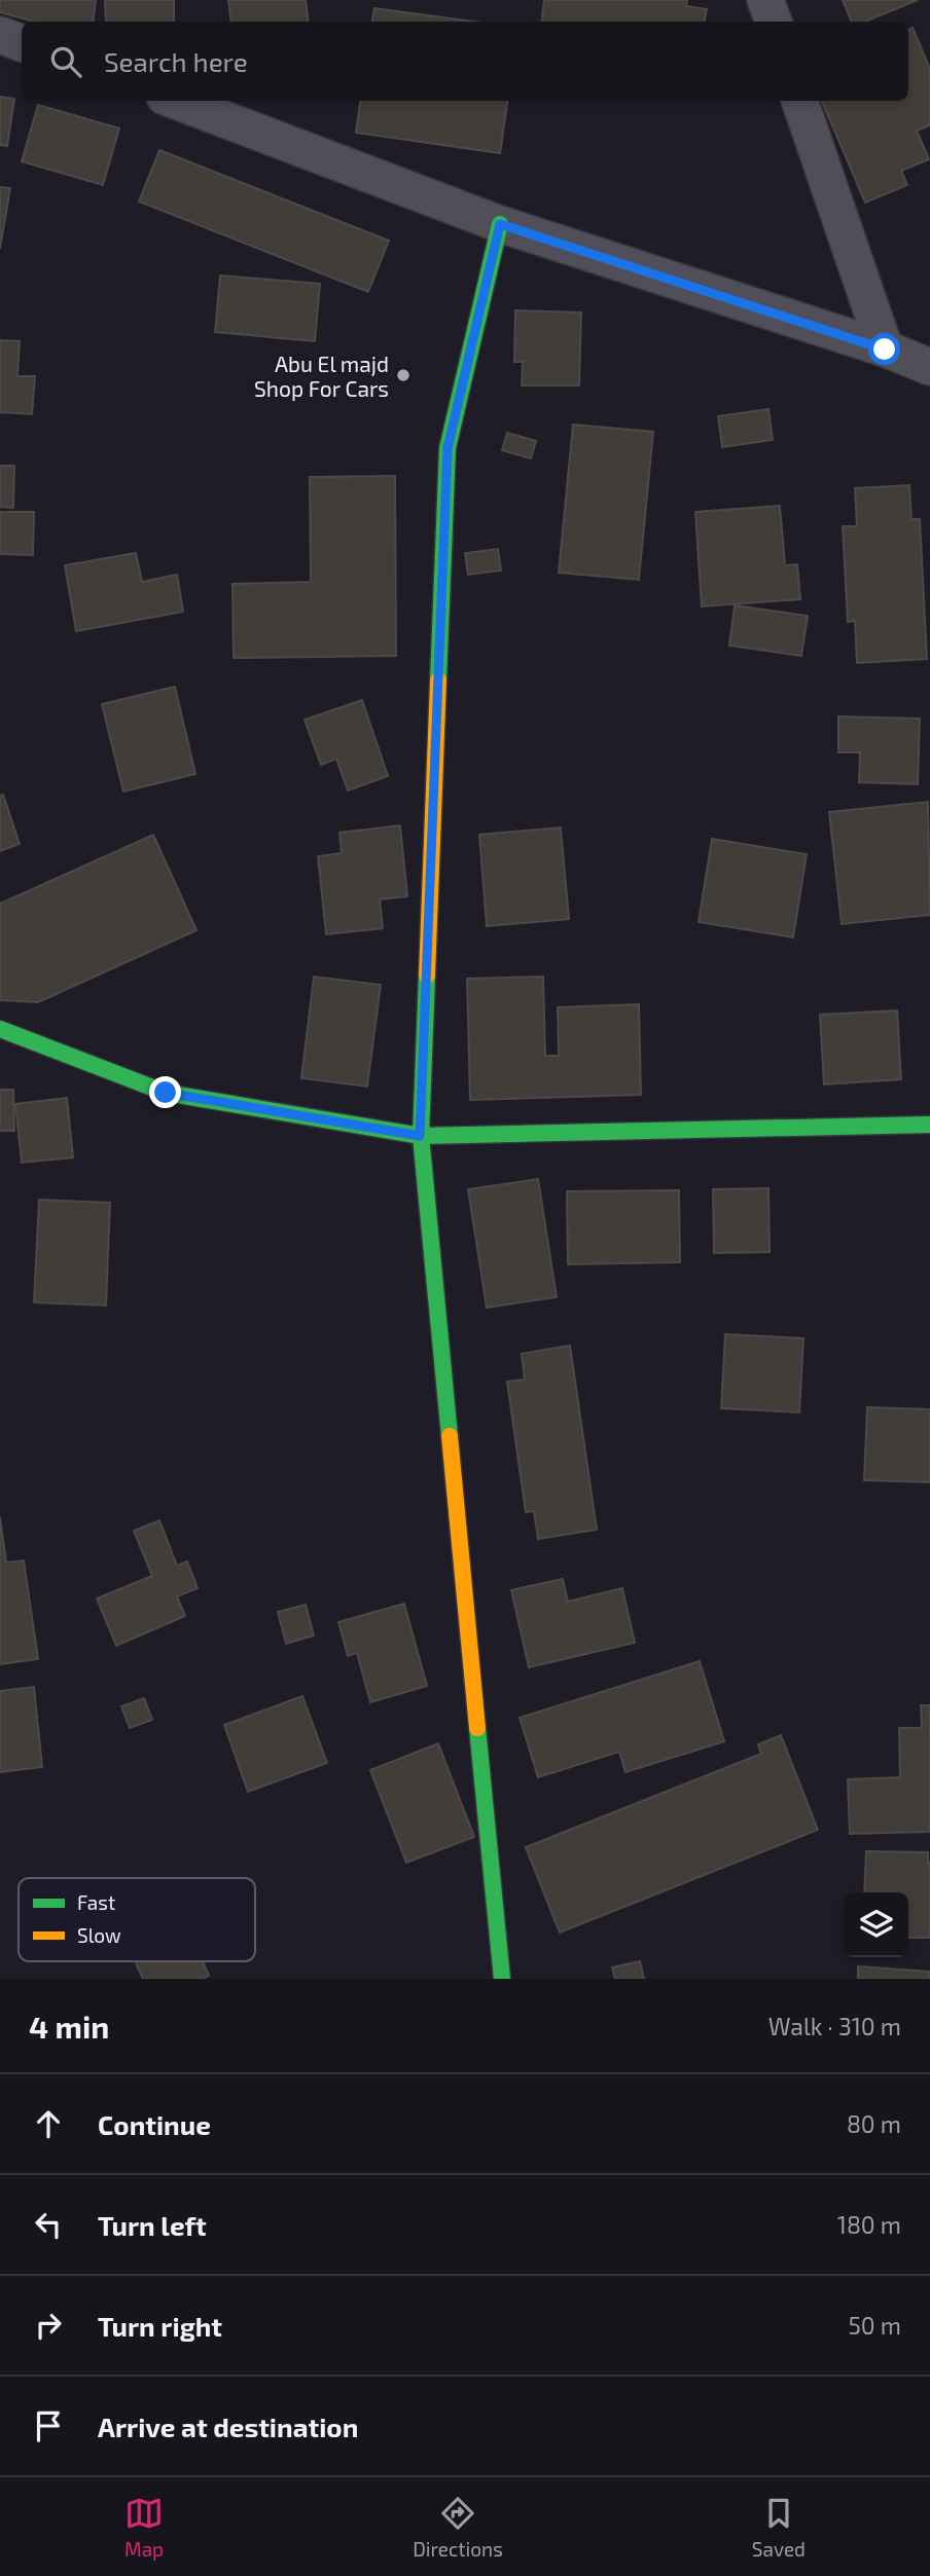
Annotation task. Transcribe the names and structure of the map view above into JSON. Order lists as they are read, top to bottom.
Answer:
{
  "places": ["Abu El majd Shop For Cars"],
  "legend": ["Fast", "Slow"],
  "page": {
    "search": "Search here",
    "heading": ["4 min", "Walk · 310 m"],
    "list": [
      ["Continue", "80 m"],
      ["Turn left", "180 m"],
      ["Turn right", "50 m"],
      "Arrive at destination"
    ],
    "nav": ["Map", "Directions", "Saved"]
  }
}
